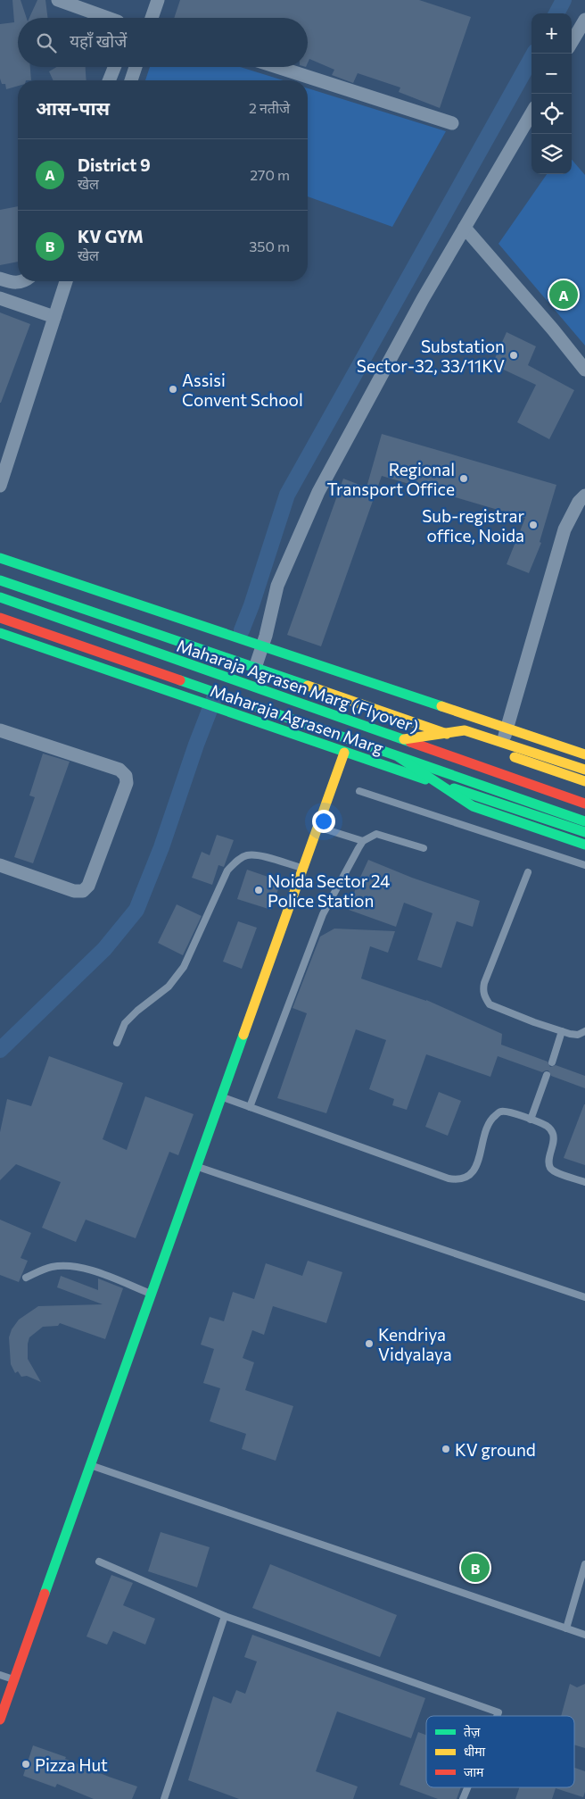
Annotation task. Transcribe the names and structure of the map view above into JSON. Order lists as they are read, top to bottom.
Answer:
{
  "streets": {
    "main road": ["Maharaja Agrasen Marg (Flyover)", "Maharaja Agrasen Marg"]
  },
  "places": [
    "Substation Sector-32, 33/11KV",
    "Assisi Convent School",
    "Regional Transport Office",
    "Sub-registrar office, Noida",
    "Noida Sector 24 Police Station",
    "Kendriya Vidyalaya",
    "KV ground",
    "Pizza Hut"
  ],
  "legend": ["तेज़", "धीमा", "जाम"],
  "page": {
    "map_buttons": ["+", "−"],
    "search": "यहाँ खोजें",
    "heading": ["आस-पास", "2 नतीजे"],
    "list": [
      {
        "mark": "A",
        "name": "District 9",
        "note": "खेल",
        "value": "270 m"
      },
      {
        "mark": "B",
        "name": "KV GYM",
        "note": "खेल",
        "value": "350 m"
      }
    ],
    "pins": ["A", "B"]
  }
}
